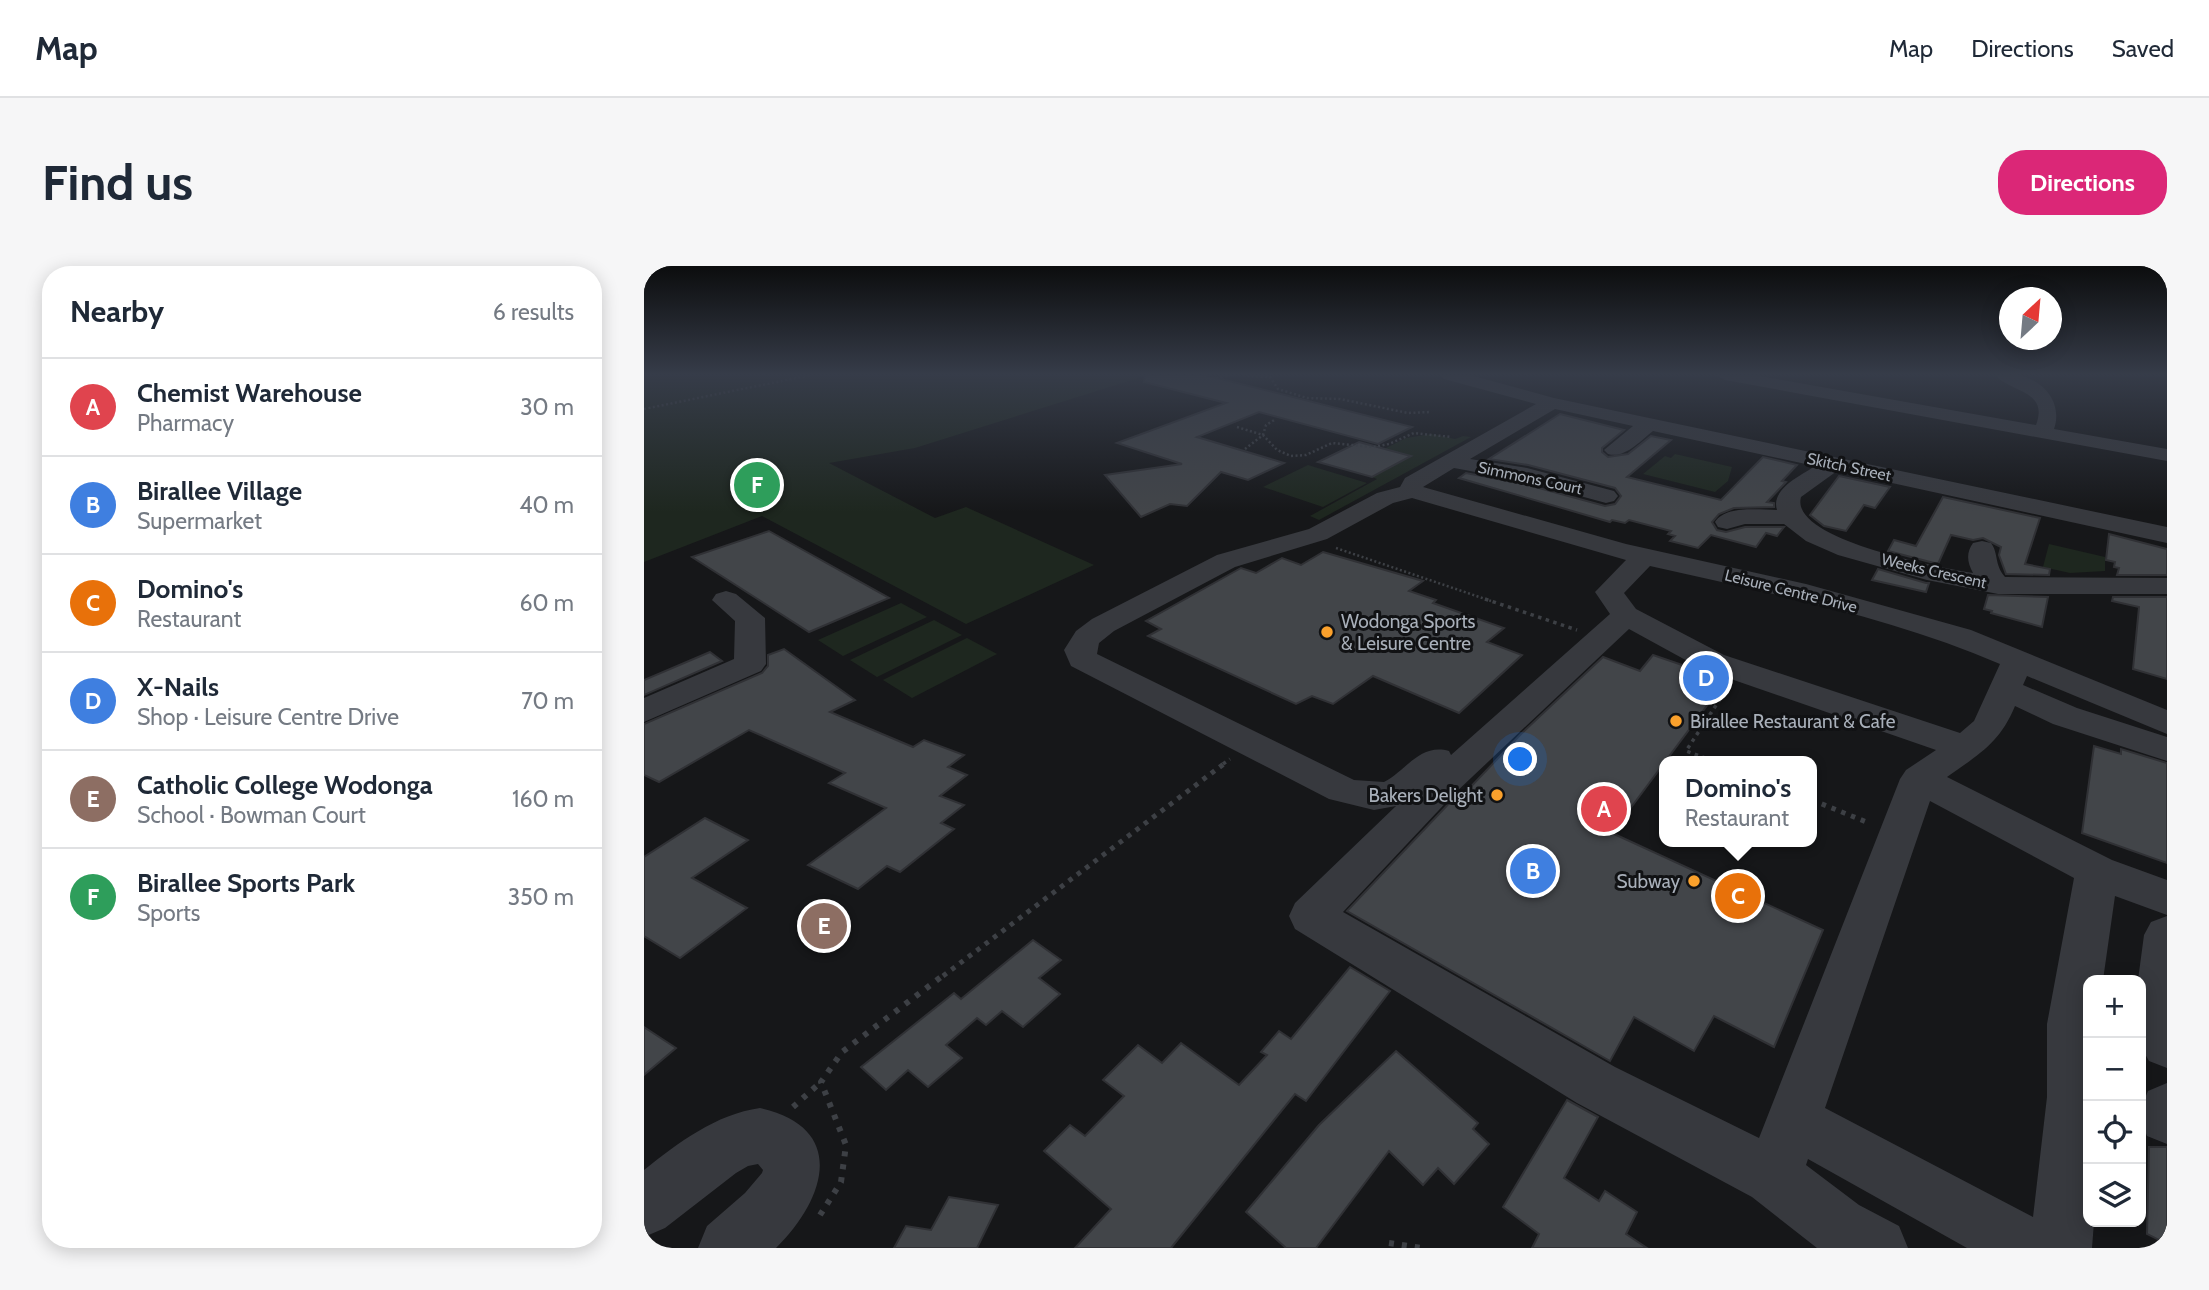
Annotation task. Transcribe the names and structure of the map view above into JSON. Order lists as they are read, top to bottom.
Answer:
{
  "streets": {
    "street": [
      "Skitch Street",
      "Simmons Court",
      "Weeks Crescent",
      "Leisure Centre Drive"
    ]
  },
  "places": [
    "Wodonga Sports & Leisure Centre",
    "Birallee Restaurant & Cafe",
    "Bakers Delight",
    "Subway"
  ],
  "north": "top right",
  "page": {
    "header": "Map",
    "nav": ["Map", "Directions", "Saved"],
    "buttons": "Directions",
    "title": "Find us",
    "heading": ["Nearby", "6 results"],
    "list": [
      {
        "mark": "A",
        "name": "Chemist Warehouse",
        "note": "Pharmacy",
        "value": "30 m"
      },
      {
        "mark": "B",
        "name": "Birallee Village",
        "note": "Supermarket",
        "value": "40 m"
      },
      {
        "mark": "C",
        "name": "Domino's",
        "note": "Restaurant",
        "value": "60 m"
      },
      {
        "mark": "D",
        "name": "X-Nails",
        "note": "Shop · Leisure Centre Drive",
        "value": "70 m"
      },
      {
        "mark": "E",
        "name": "Catholic College Wodonga",
        "note": "School · Bowman Court",
        "value": "160 m"
      },
      {
        "mark": "F",
        "name": "Birallee Sports Park",
        "note": "Sports",
        "value": "350 m"
      }
    ],
    "pins": [
      "F",
      "D",
      "A",
      "B",
      "C",
      "E"
    ],
    "popup": ["Domino's", "Restaurant"],
    "map_buttons": ["+", "−"]
  }
}
